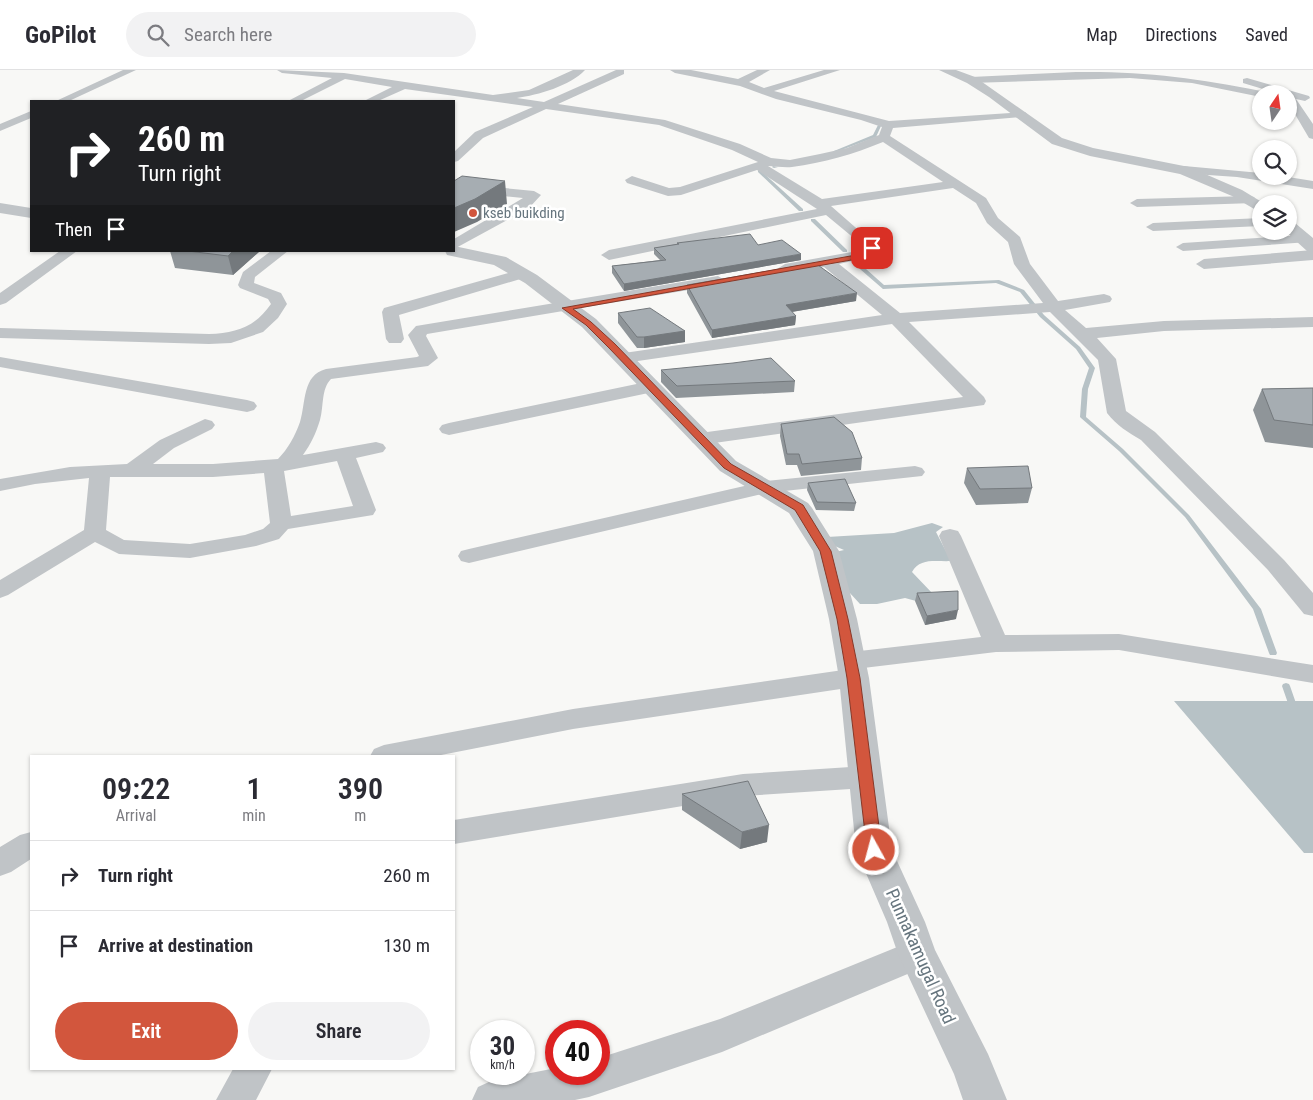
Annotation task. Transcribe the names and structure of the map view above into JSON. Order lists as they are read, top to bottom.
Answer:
{
  "streets": {
    "street": ["Punnakamugal Road"]
  },
  "places": ["kseb buikding"],
  "north": "top",
  "page": {
    "header": "GoPilot",
    "search": "Search here",
    "nav": ["Map", "Directions", "Saved"],
    "turn": ["260 m", "Turn right"],
    "then": "Then",
    "eta": [
      "09:22",
      "Arrival",
      "1",
      "min",
      "390",
      "m"
    ],
    "list": [
      {
        "name": "Turn right",
        "value": "260 m"
      },
      {
        "name": "Arrive at destination",
        "value": "130 m"
      }
    ],
    "buttons": ["Exit", "Share"],
    "speed": "30 km/h",
    "limit": "40"
  }
}
